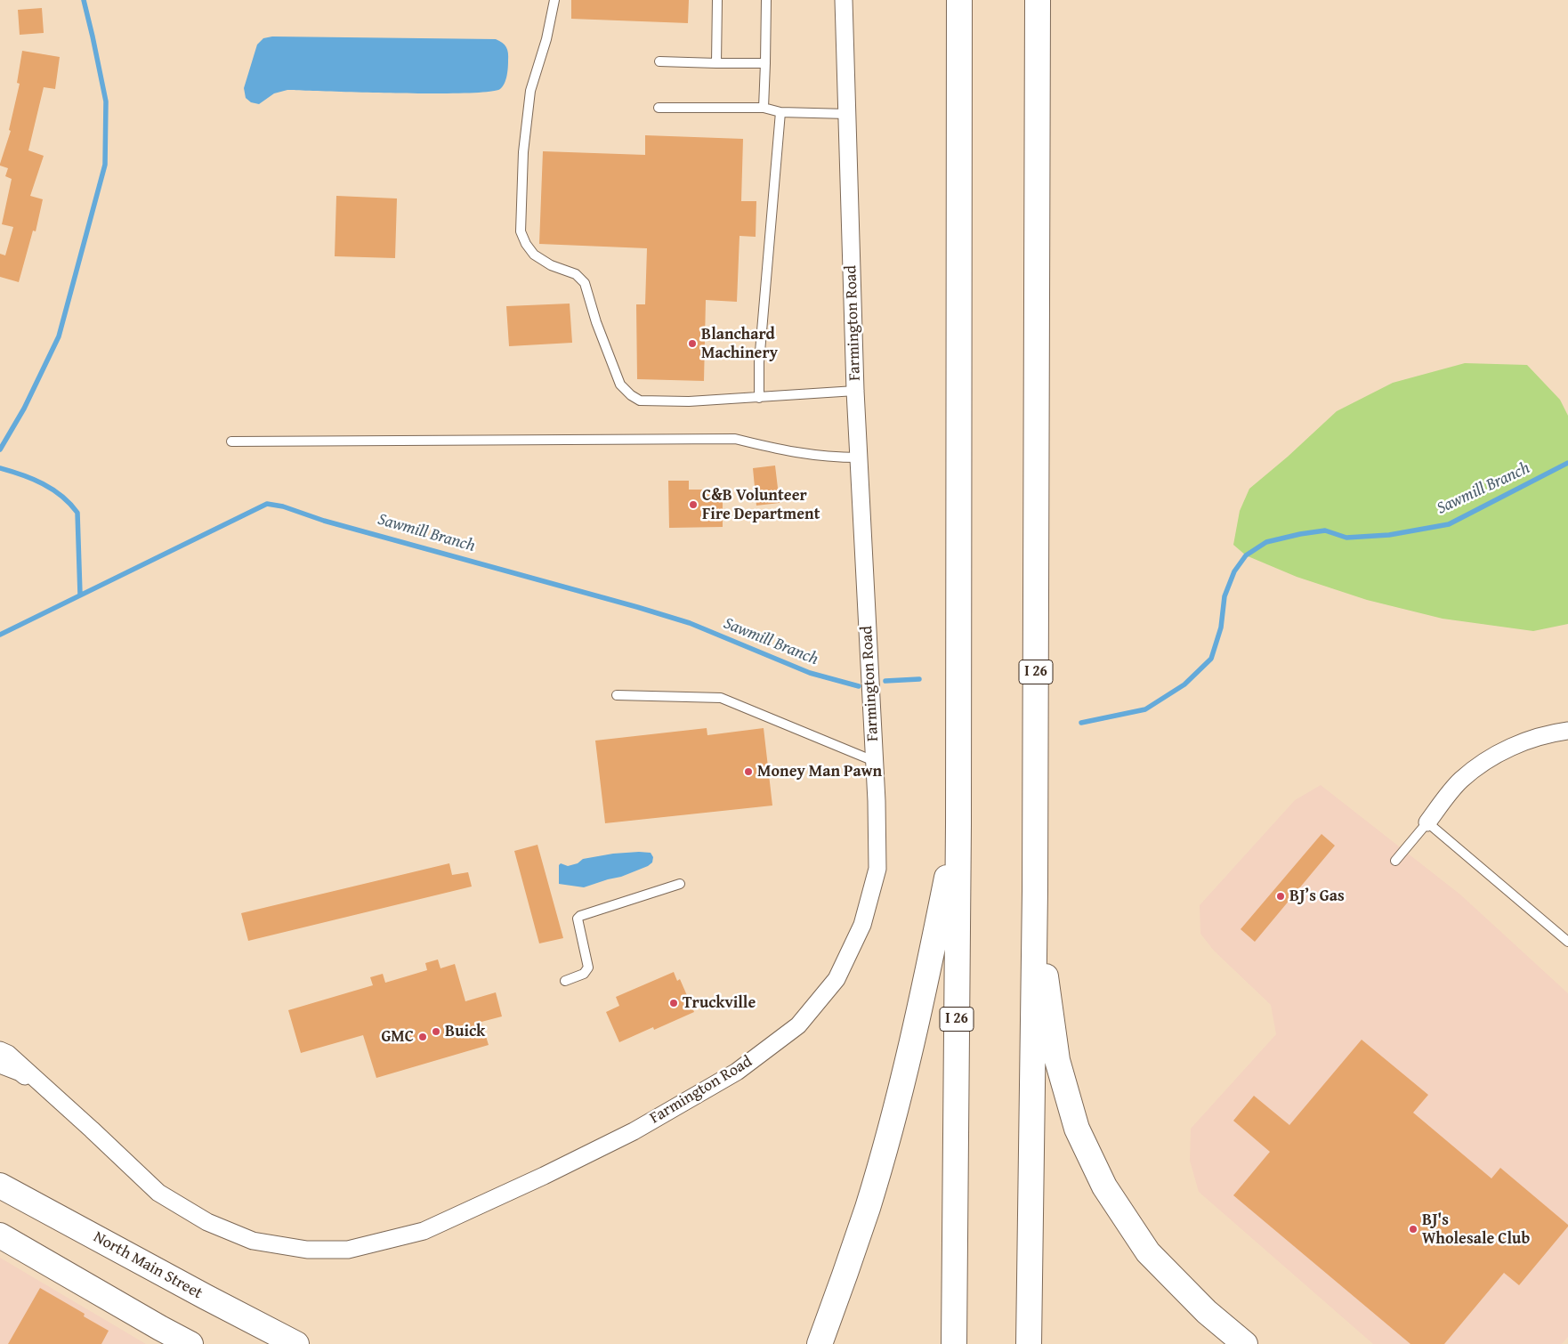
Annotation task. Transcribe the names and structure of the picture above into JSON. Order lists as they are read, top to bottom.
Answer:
{
  "streets": {
    "main road": ["I 26", "North Main Street"],
    "street": ["Farmington Road"]
  },
  "water": ["Sawmill Branch"],
  "places": [
    "Blanchard Machinery",
    "C&B Volunteer Fire Department",
    "Money Man Pawn",
    "BJ’s Gas",
    "Truckville",
    "Buick",
    "GMC",
    "BJ's Wholesale Club"
  ]
}
